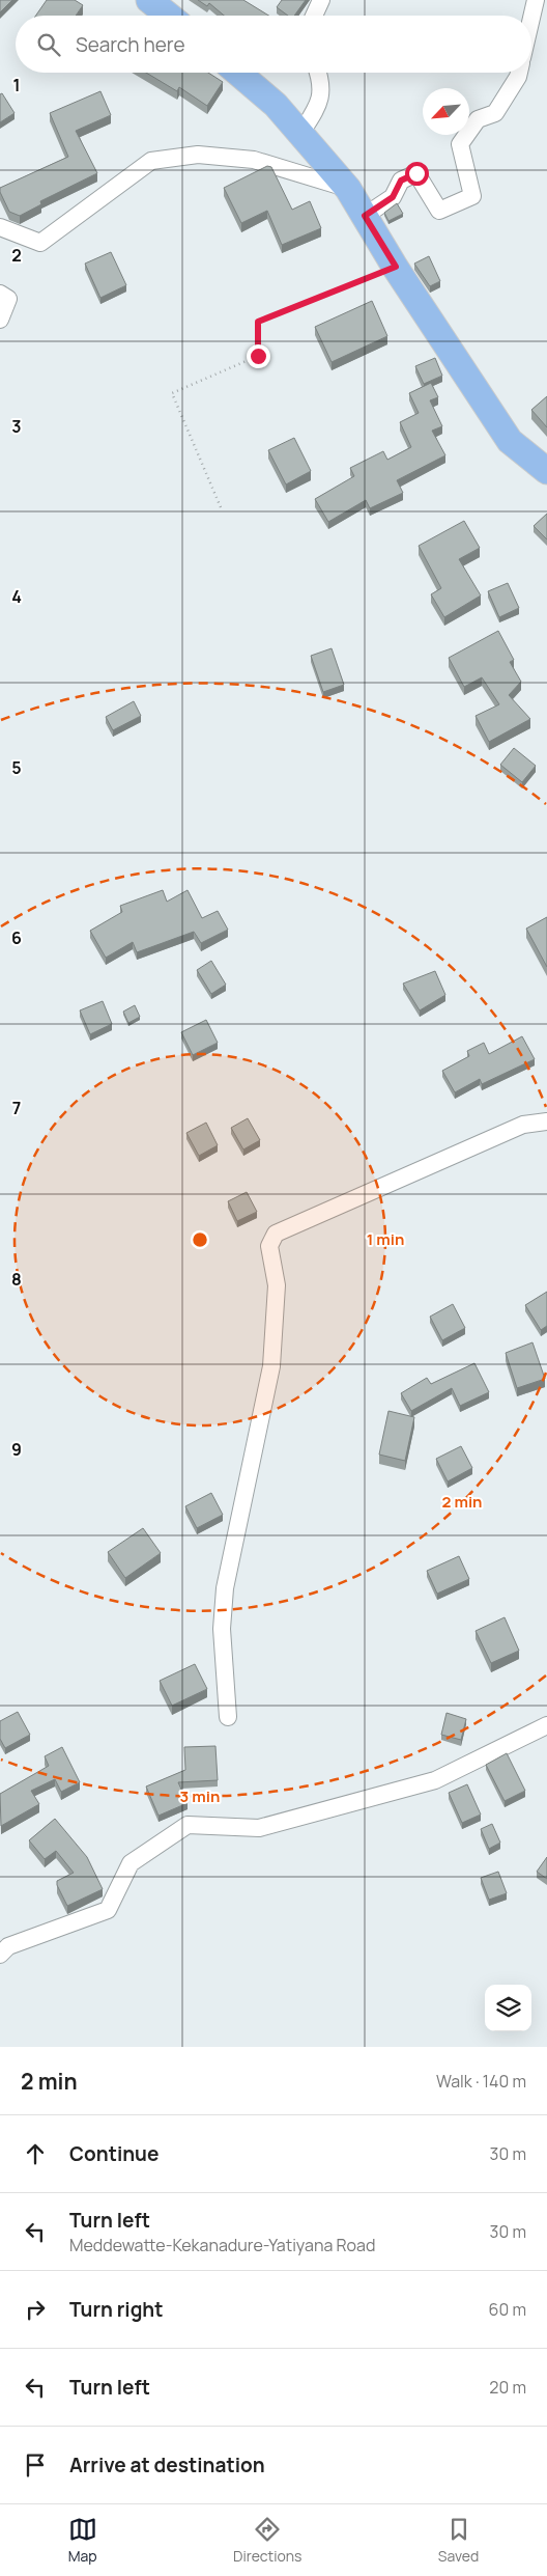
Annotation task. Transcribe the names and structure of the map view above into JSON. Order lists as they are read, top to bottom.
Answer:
{
  "north": "bottom left",
  "page": {
    "search": "Search here",
    "heading": ["2 min", "Walk · 140 m"],
    "list": [
      ["Continue", "30 m"],
      ["Turn left", "Meddewatte-Kekanadure-Yatiyana Road", "30 m"],
      ["Turn right", "60 m"],
      ["Turn left", "20 m"],
      "Arrive at destination"
    ],
    "nav": ["Map", "Directions", "Saved"]
  },
  "grid": {
    "rows": [
      "1",
      "2",
      "3",
      "4",
      "5",
      "6",
      "7",
      "8",
      "9"
    ]
  },
  "rings": ["1 min", "2 min", "3 min"]
}
